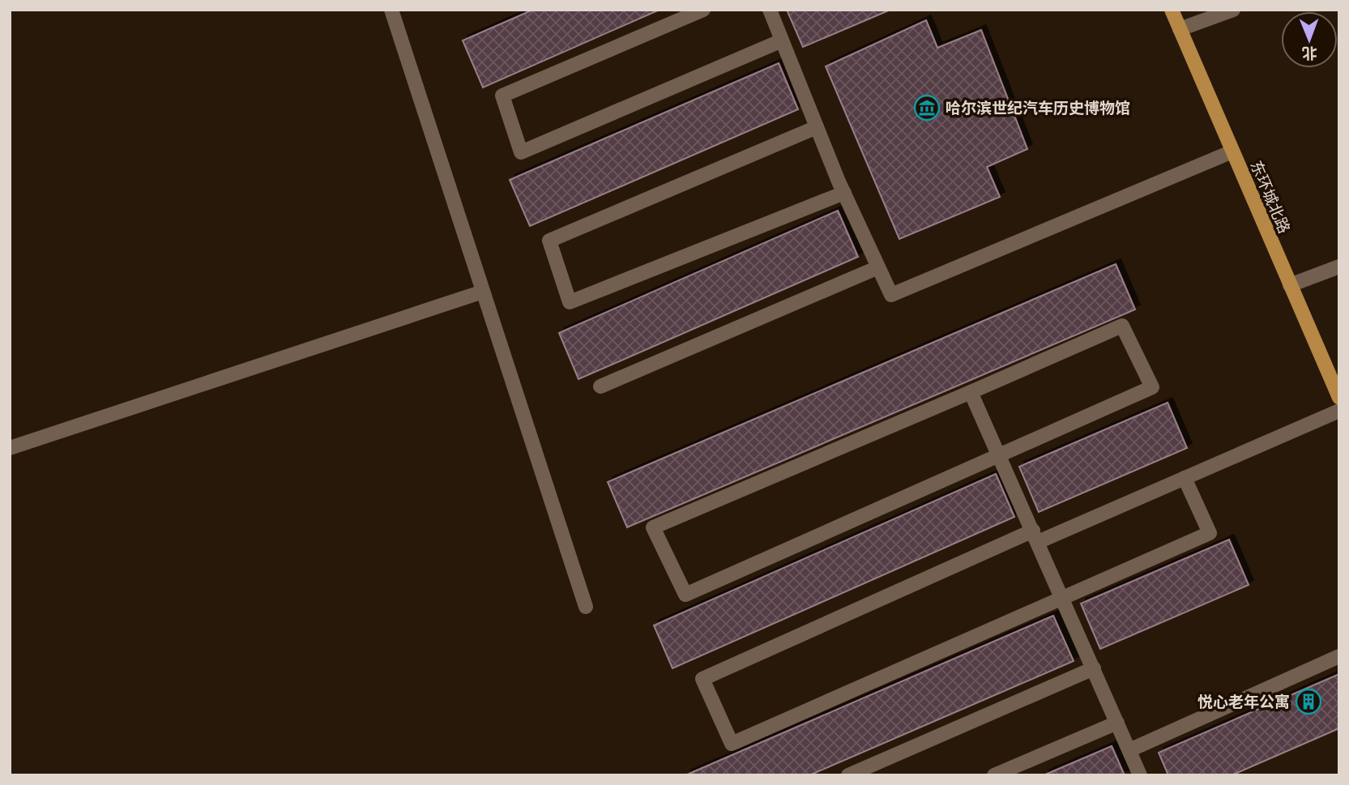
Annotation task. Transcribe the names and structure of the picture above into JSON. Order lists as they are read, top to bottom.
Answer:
{
  "streets": {
    "main road": ["东环城北路"]
  },
  "places": {
    "museum": ["哈尔滨世纪汽车历史博物馆"],
    "building": ["悦心老年公寓"]
  },
  "north": "bottom"
}
